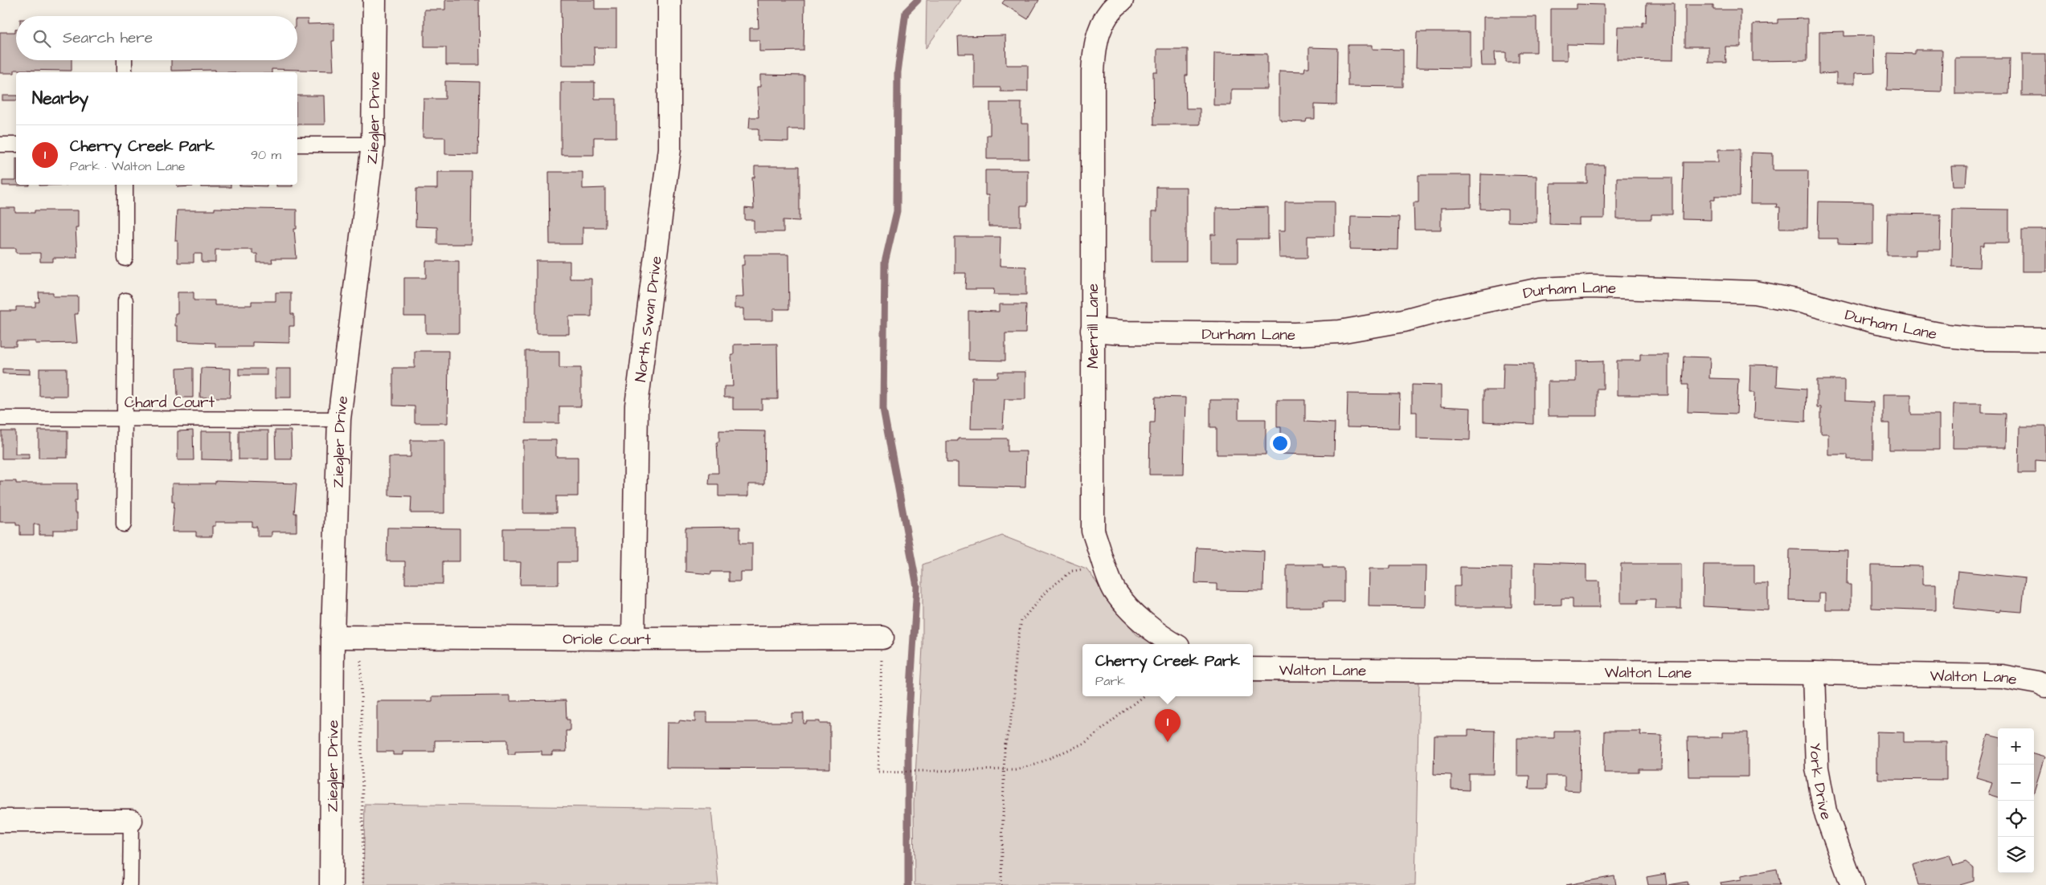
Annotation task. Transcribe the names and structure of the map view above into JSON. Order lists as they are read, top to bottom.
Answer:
{
  "streets": {
    "street": [
      "Ziegler Drive",
      "Durham Lane",
      "North Swan Drive",
      "Merrill Lane",
      "Oriole Court",
      "Walton Lane",
      "York Drive"
    ],
    "lane": ["Chard Court"]
  },
  "crossings": [
    ["Ziegler Drive", "Chard Court"],
    ["Ziegler Drive", "Oriole Court"],
    ["Durham Lane", "Merrill Lane"],
    ["North Swan Drive", "Oriole Court"],
    ["Walton Lane", "York Drive"]
  ],
  "page": {
    "search": "Search here",
    "heading": "Nearby",
    "list": [
      {
        "mark": "1",
        "name": "Cherry Creek Park",
        "note": "Park · Walton Lane",
        "value": "90 m"
      }
    ],
    "popup": ["Cherry Creek Park", "Park"],
    "pins": "1",
    "map_buttons": ["+", "−"]
  }
}
